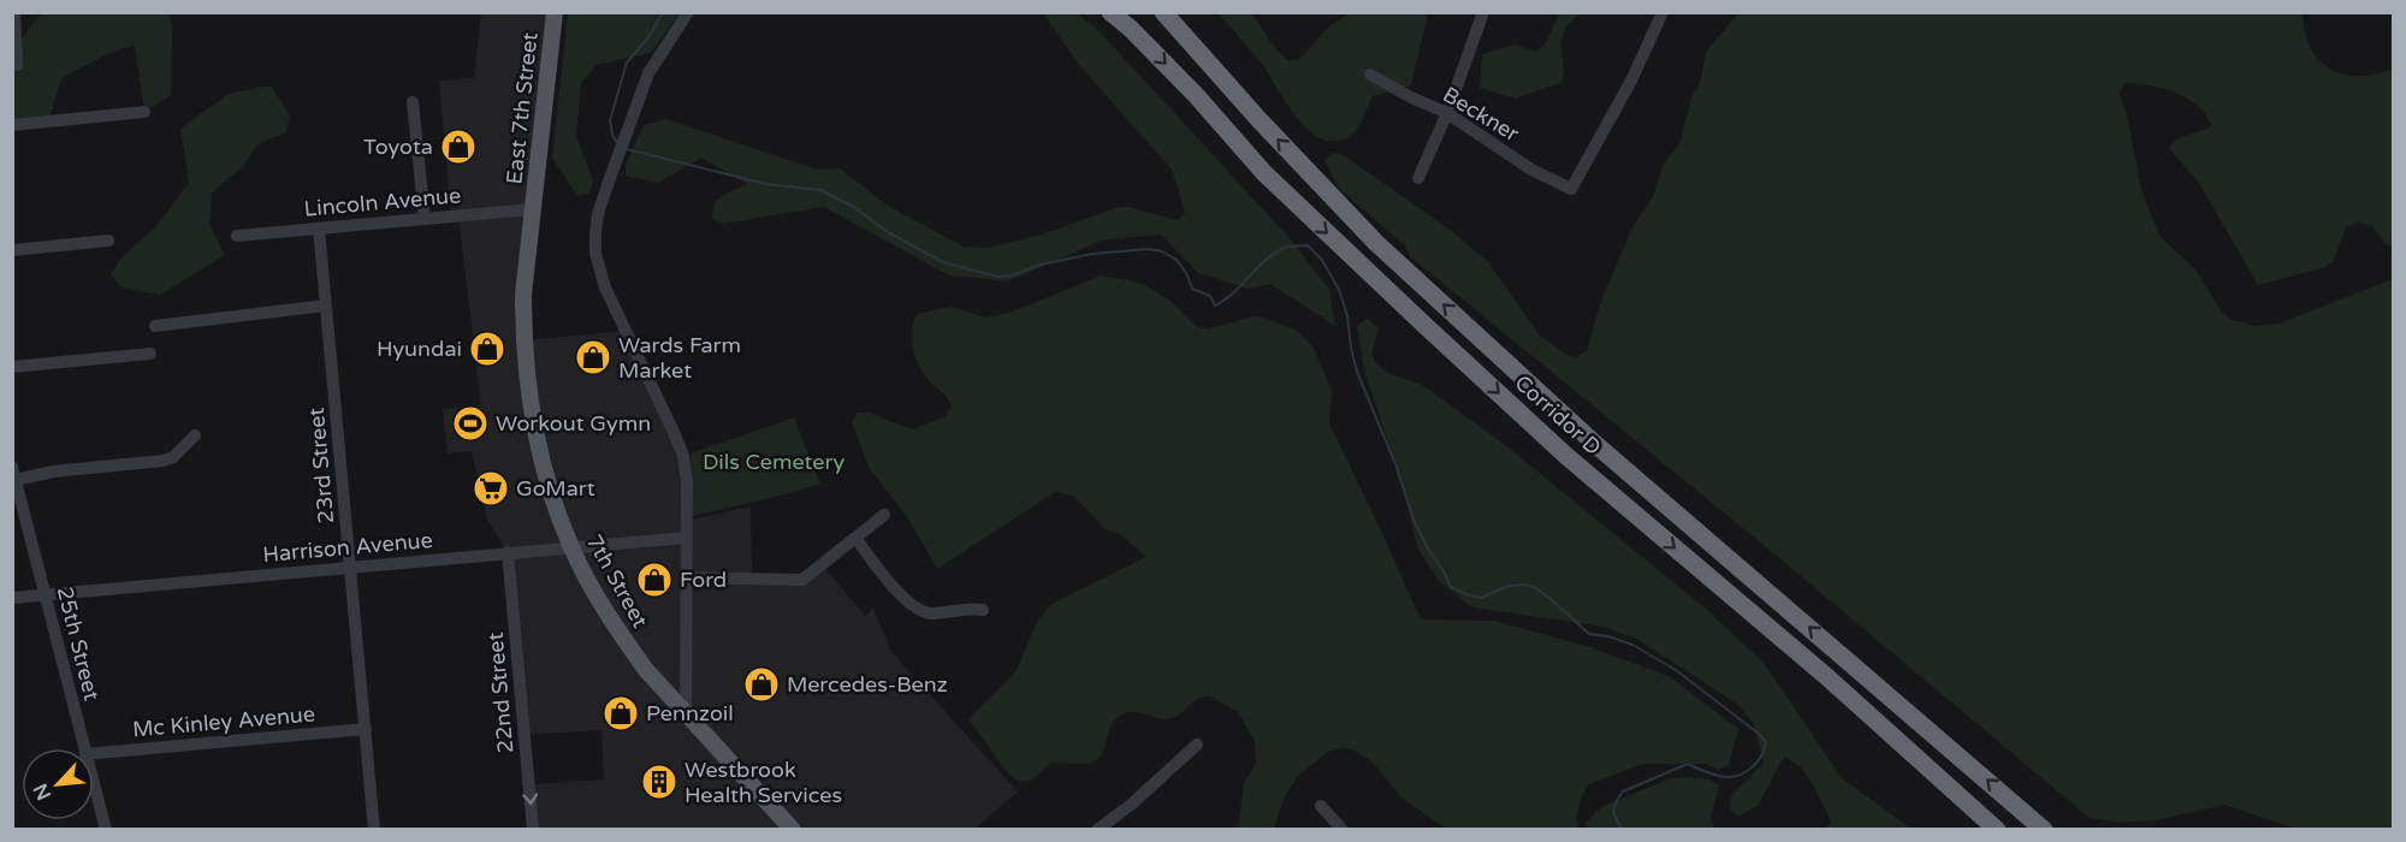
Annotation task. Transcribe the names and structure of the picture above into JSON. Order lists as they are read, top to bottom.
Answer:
{
  "streets": {
    "highway": ["Corridor D"],
    "main road": ["East 7th Street", "7th Street"],
    "street": [
      "Beckner",
      "Lincoln Avenue",
      "23rd Street",
      "Harrison Avenue",
      "25th Street",
      "22nd Street",
      "Mc Kinley Avenue"
    ]
  },
  "crossings": [
    ["East 7th Street", "Lincoln Avenue"],
    ["East 7th Street", "7th Street"],
    ["Lincoln Avenue", "23rd Street"],
    ["Lincoln Avenue", "7th Street"],
    ["23rd Street", "Harrison Avenue"],
    ["23rd Street", "Mc Kinley Avenue"],
    ["Harrison Avenue", "7th Street"],
    ["Harrison Avenue", "25th Street"],
    ["Harrison Avenue", "22nd Street"]
  ],
  "one_way": ["22nd Street"],
  "parks": ["Dils Cemetery"],
  "places": {
    "shop": [
      "Toyota",
      "Hyundai",
      "Wards Farm Market",
      "Ford",
      "Mercedes-Benz",
      "Pennzoil"
    ],
    "sports": ["Workout Gymn"],
    "supermarket": ["GoMart"],
    "building": ["Westbrook Health Services"]
  },
  "north": "bottom left"
}
